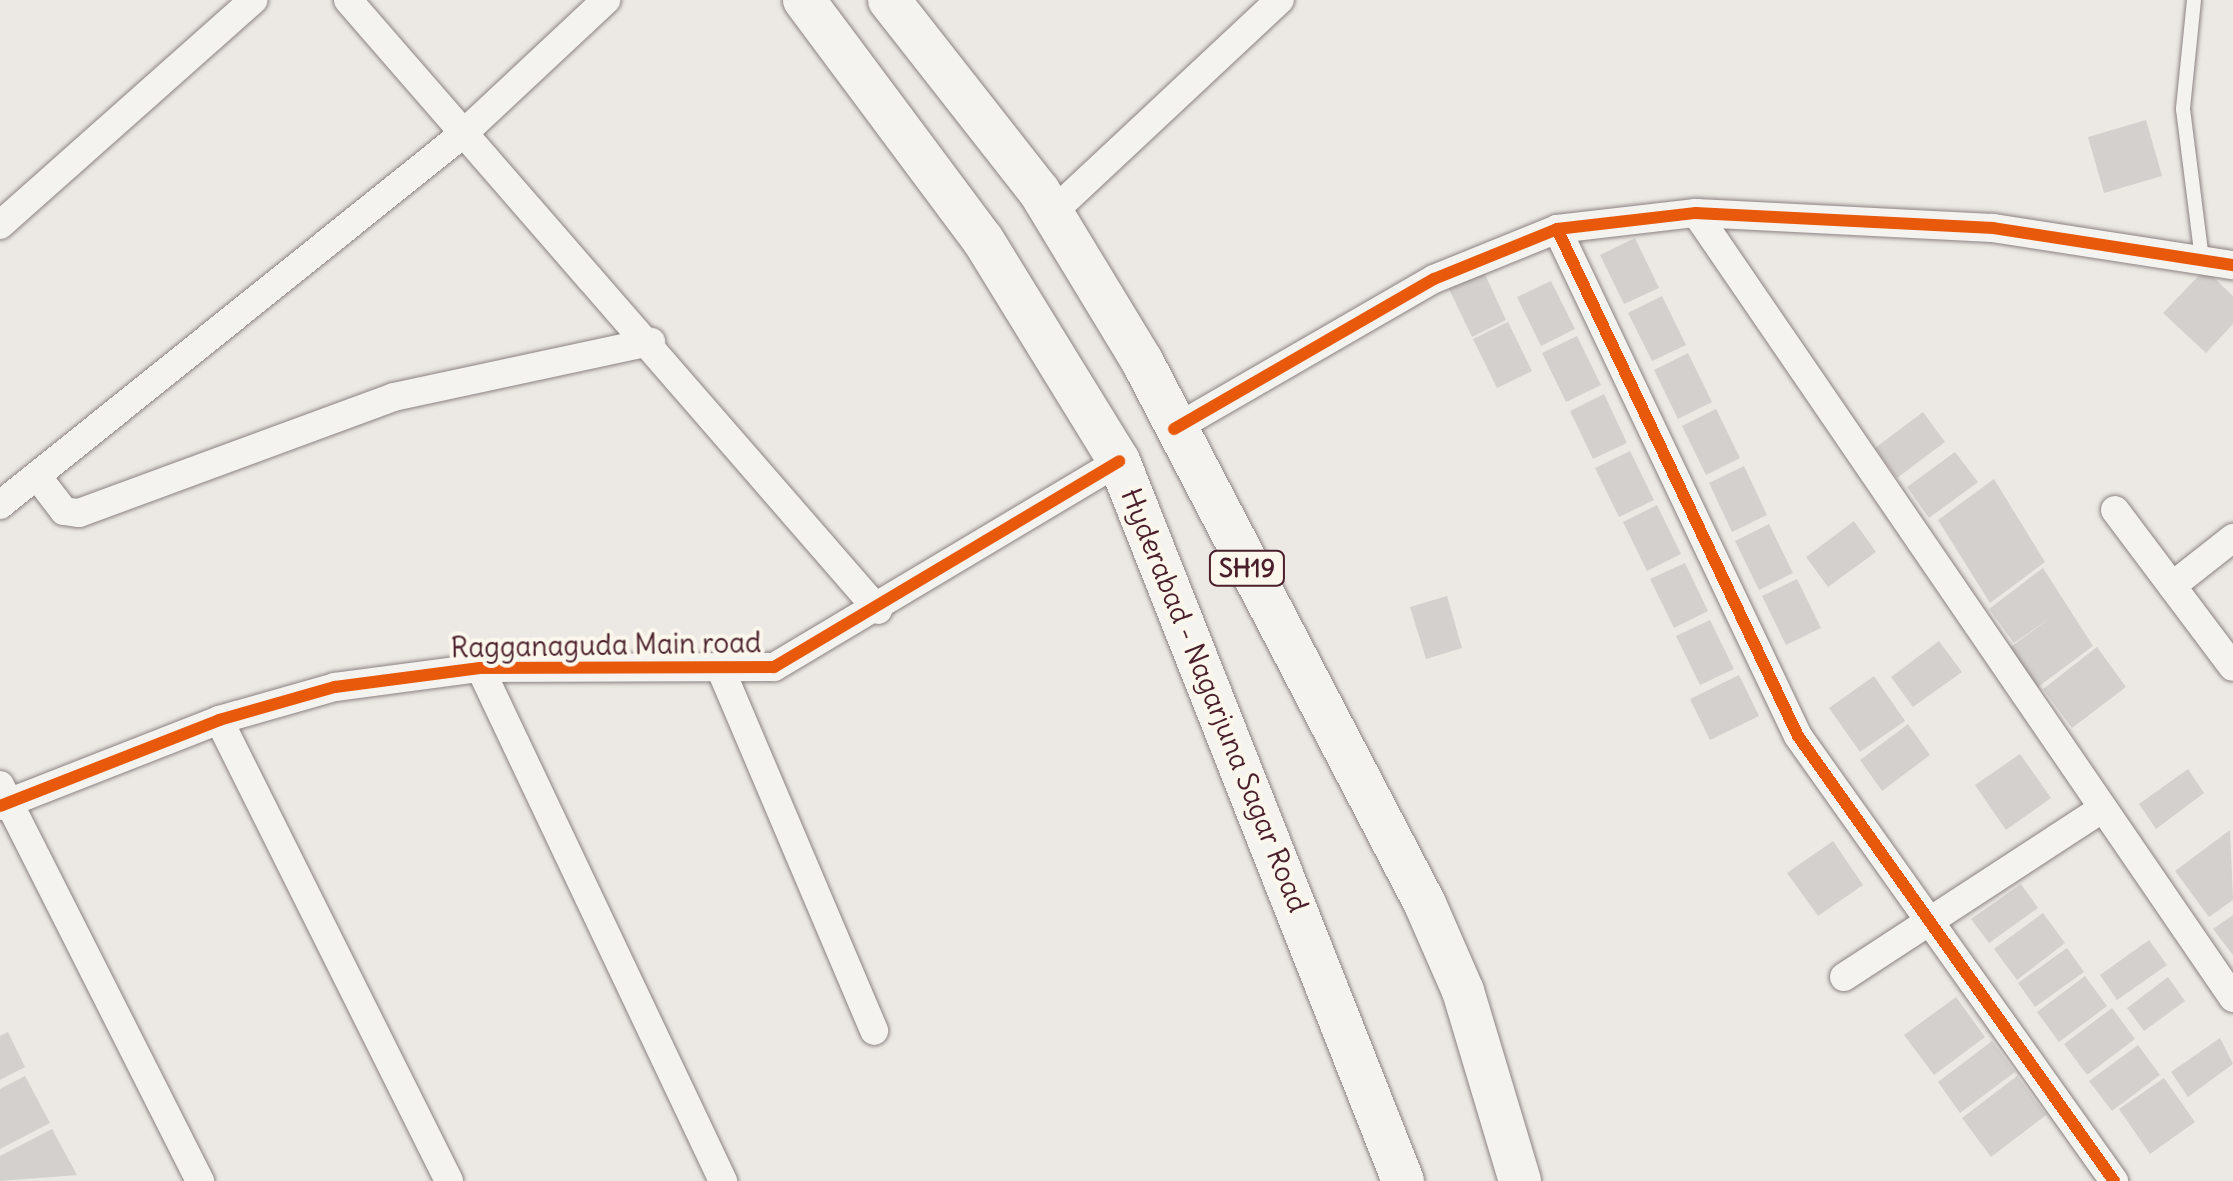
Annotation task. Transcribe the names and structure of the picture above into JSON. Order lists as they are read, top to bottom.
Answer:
{
  "streets": {
    "main road": ["SH19", "Hyderabad - Nagarjuna Sagar Road"],
    "street": ["Ragganaguda Main road"]
  },
  "crossings": [
    ["Ragganaguda Main road", "Hyderabad - Nagarjuna Sagar Road"]
  ]
}
